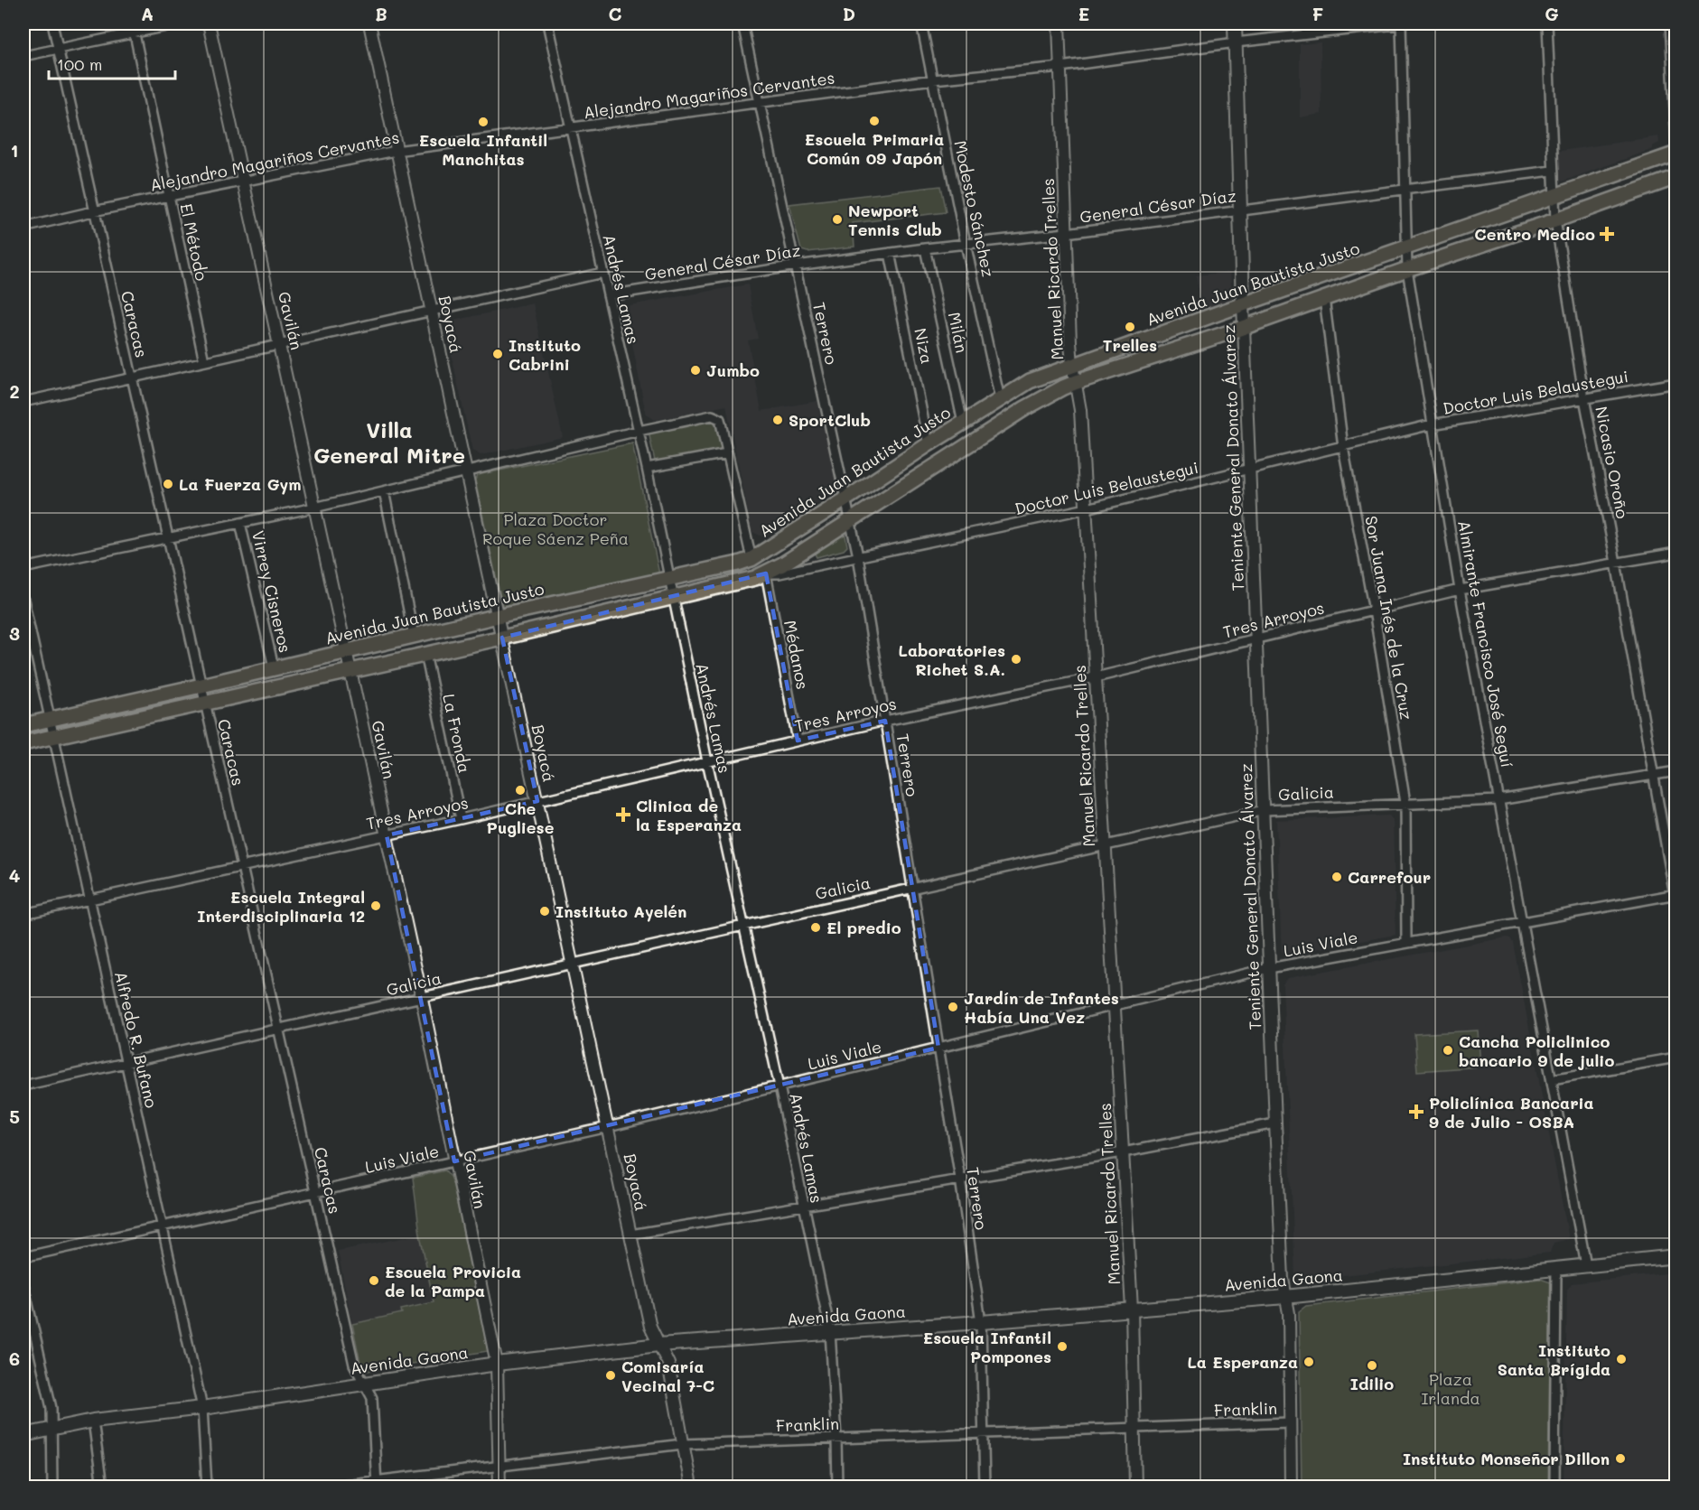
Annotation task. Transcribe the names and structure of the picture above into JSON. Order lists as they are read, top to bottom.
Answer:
{
  "streets": {
    "main road": ["Avenida Juan Bautista Justo", "Avenida Gaona"],
    "street": [
      "Alejandro Magariños Cervantes",
      "General César Díaz",
      "Modesto Sánchez",
      "El Método",
      "Manuel Ricardo Trelles",
      "Andrés Lamas",
      "Gavilán",
      "Caracas",
      "Boyacá",
      "Milán",
      "Terrero",
      "Niza",
      "Doctor Luis Belaustegui",
      "Teniente General Donato Álvarez",
      "Nicasio Oroño",
      "Virrey Cisneros",
      "Sor Juana Inés de la Cruz",
      "Tres Arroyos",
      "Almirante Francisco José Seguí",
      "Médanos",
      "La Fronda",
      "Galicia",
      "Luis Viale",
      "Alfredo R. Bufano",
      "Franklin"
    ]
  },
  "crossings": [
    ["Alejandro Magariños Cervantes", "Modesto Sánchez"],
    ["Alejandro Magariños Cervantes", "El Método"],
    ["Alejandro Magariños Cervantes", "Manuel Ricardo Trelles"],
    ["Alejandro Magariños Cervantes", "Andrés Lamas"],
    ["Alejandro Magariños Cervantes", "Gavilán"],
    ["Alejandro Magariños Cervantes", "Caracas"],
    ["Alejandro Magariños Cervantes", "Boyacá"],
    ["Alejandro Magariños Cervantes", "Terrero"],
    ["Alejandro Magariños Cervantes", "Almirante Francisco José Seguí"],
    ["General César Díaz", "Modesto Sánchez"],
    ["General César Díaz", "Manuel Ricardo Trelles"],
    ["General César Díaz", "Andrés Lamas"],
    ["General César Díaz", "Milán"],
    ["General César Díaz", "Terrero"],
    ["General César Díaz", "Niza"],
    ["General César Díaz", "Nicasio Oroño"],
    ["General César Díaz", "Almirante Francisco José Seguí"],
    ["Modesto Sánchez", "Avenida Juan Bautista Justo"],
    ["Manuel Ricardo Trelles", "Avenida Juan Bautista Justo"],
    ["Manuel Ricardo Trelles", "Doctor Luis Belaustegui"],
    ["Manuel Ricardo Trelles", "Tres Arroyos"],
    ["Manuel Ricardo Trelles", "Galicia"],
    ["Manuel Ricardo Trelles", "Luis Viale"],
    ["Manuel Ricardo Trelles", "Avenida Gaona"],
    ["Manuel Ricardo Trelles", "Franklin"],
    ["Avenida Juan Bautista Justo", "Andrés Lamas"],
    ["Avenida Juan Bautista Justo", "Gavilán"],
    ["Avenida Juan Bautista Justo", "Caracas"],
    ["Avenida Juan Bautista Justo", "Boyacá"],
    ["Avenida Juan Bautista Justo", "Milán"],
    ["Avenida Juan Bautista Justo", "Terrero"],
    ["Avenida Juan Bautista Justo", "Niza"],
    ["Avenida Juan Bautista Justo", "Teniente General Donato Álvarez"],
    ["Avenida Juan Bautista Justo", "Nicasio Oroño"],
    ["Avenida Juan Bautista Justo", "Virrey Cisneros"],
    ["Avenida Juan Bautista Justo", "Almirante Francisco José Seguí"],
    ["Avenida Juan Bautista Justo", "Alfredo R. Bufano"],
    ["Andrés Lamas", "Tres Arroyos"],
    ["Andrés Lamas", "Galicia"],
    ["Andrés Lamas", "Luis Viale"],
    ["Andrés Lamas", "Avenida Gaona"],
    ["Andrés Lamas", "Franklin"],
    ["Gavilán", "Tres Arroyos"],
    ["Gavilán", "Galicia"],
    ["Gavilán", "Luis Viale"],
    ["Gavilán", "Avenida Gaona"],
    ["Gavilán", "Franklin"],
    ["Caracas", "Tres Arroyos"],
    ["Caracas", "Galicia"],
    ["Caracas", "Luis Viale"],
    ["Caracas", "Avenida Gaona"],
    ["Caracas", "Franklin"],
    ["Boyacá", "Tres Arroyos"],
    ["Boyacá", "Galicia"],
    ["Boyacá", "Luis Viale"],
    ["Boyacá", "Avenida Gaona"],
    ["Boyacá", "Franklin"],
    ["Terrero", "Doctor Luis Belaustegui"],
    ["Terrero", "Tres Arroyos"],
    ["Terrero", "Galicia"],
    ["Terrero", "Luis Viale"],
    ["Terrero", "Avenida Gaona"],
    ["Terrero", "Franklin"],
    ["Doctor Luis Belaustegui", "Teniente General Donato Álvarez"],
    ["Doctor Luis Belaustegui", "Nicasio Oroño"],
    ["Doctor Luis Belaustegui", "Sor Juana Inés de la Cruz"],
    ["Doctor Luis Belaustegui", "Almirante Francisco José Seguí"],
    ["Doctor Luis Belaustegui", "Médanos"],
    ["Teniente General Donato Álvarez", "Tres Arroyos"],
    ["Teniente General Donato Álvarez", "Galicia"],
    ["Teniente General Donato Álvarez", "Luis Viale"],
    ["Teniente General Donato Álvarez", "Avenida Gaona"],
    ["Teniente General Donato Álvarez", "Franklin"],
    ["Nicasio Oroño", "Tres Arroyos"],
    ["Nicasio Oroño", "Galicia"],
    ["Nicasio Oroño", "Luis Viale"],
    ["Sor Juana Inés de la Cruz", "Tres Arroyos"],
    ["Sor Juana Inés de la Cruz", "Galicia"],
    ["Sor Juana Inés de la Cruz", "Luis Viale"],
    ["Tres Arroyos", "Almirante Francisco José Seguí"],
    ["Tres Arroyos", "Médanos"],
    ["Tres Arroyos", "La Fronda"],
    ["Tres Arroyos", "Alfredo R. Bufano"],
    ["Almirante Francisco José Seguí", "Galicia"],
    ["Almirante Francisco José Seguí", "Luis Viale"],
    ["Almirante Francisco José Seguí", "Avenida Gaona"],
    ["Galicia", "Alfredo R. Bufano"],
    ["Luis Viale", "Alfredo R. Bufano"],
    ["Alfredo R. Bufano", "Avenida Gaona"]
  ],
  "districts": ["Villa General Mitre"],
  "parks": ["Plaza Doctor Roque Sáenz Peña", "Plaza Irlanda"],
  "places": {
    "other": [
      "Escuela Primaria Común 09 Japón",
      "Escuela Infantil Manchitas",
      "Newport Tennis Club",
      "Trelles",
      "Instituto Cabrini",
      "Jumbo",
      "SportClub",
      "La Fuerza Gym",
      "Laboratories Richet S.A.",
      "Che Pugliese",
      "Carrefour",
      "Escuela Integral Interdisciplinaria 12",
      "Instituto Ayelén",
      "El predio",
      "Jardín de Infantes Había Una Vez",
      "Cancha Policlinico bancario 9 de julio",
      "Escuela Provicia de la Pampa",
      "Escuela Infantil Pompones",
      "Instituto Santa Brígida",
      "La Esperanza",
      "Idilio",
      "Comisaría Vecinal 7-C",
      "Instituto Monseñor Dillon"
    ],
    "health": ["Centro Medico", "Clinica de la Esperanza", "Policlínica Bancaria 9 de Julio - OSBA"]
  },
  "scale_bar": "100 m",
  "grid": {
    "columns": [
      "A",
      "B",
      "C",
      "D",
      "E",
      "F",
      "G"
    ],
    "rows": [
      "1",
      "2",
      "3",
      "4",
      "5",
      "6"
    ]
  }
}
